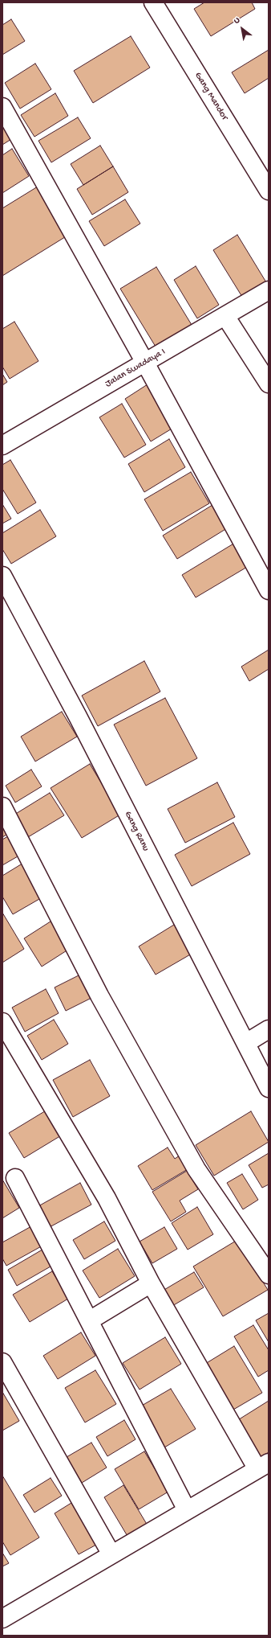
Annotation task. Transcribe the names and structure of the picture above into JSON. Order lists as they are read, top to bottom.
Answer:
{
  "streets": {
    "street": ["Gang Mandor", "Jalan Swadaya I", "Gang Ranu"]
  },
  "north": "top left"
}
